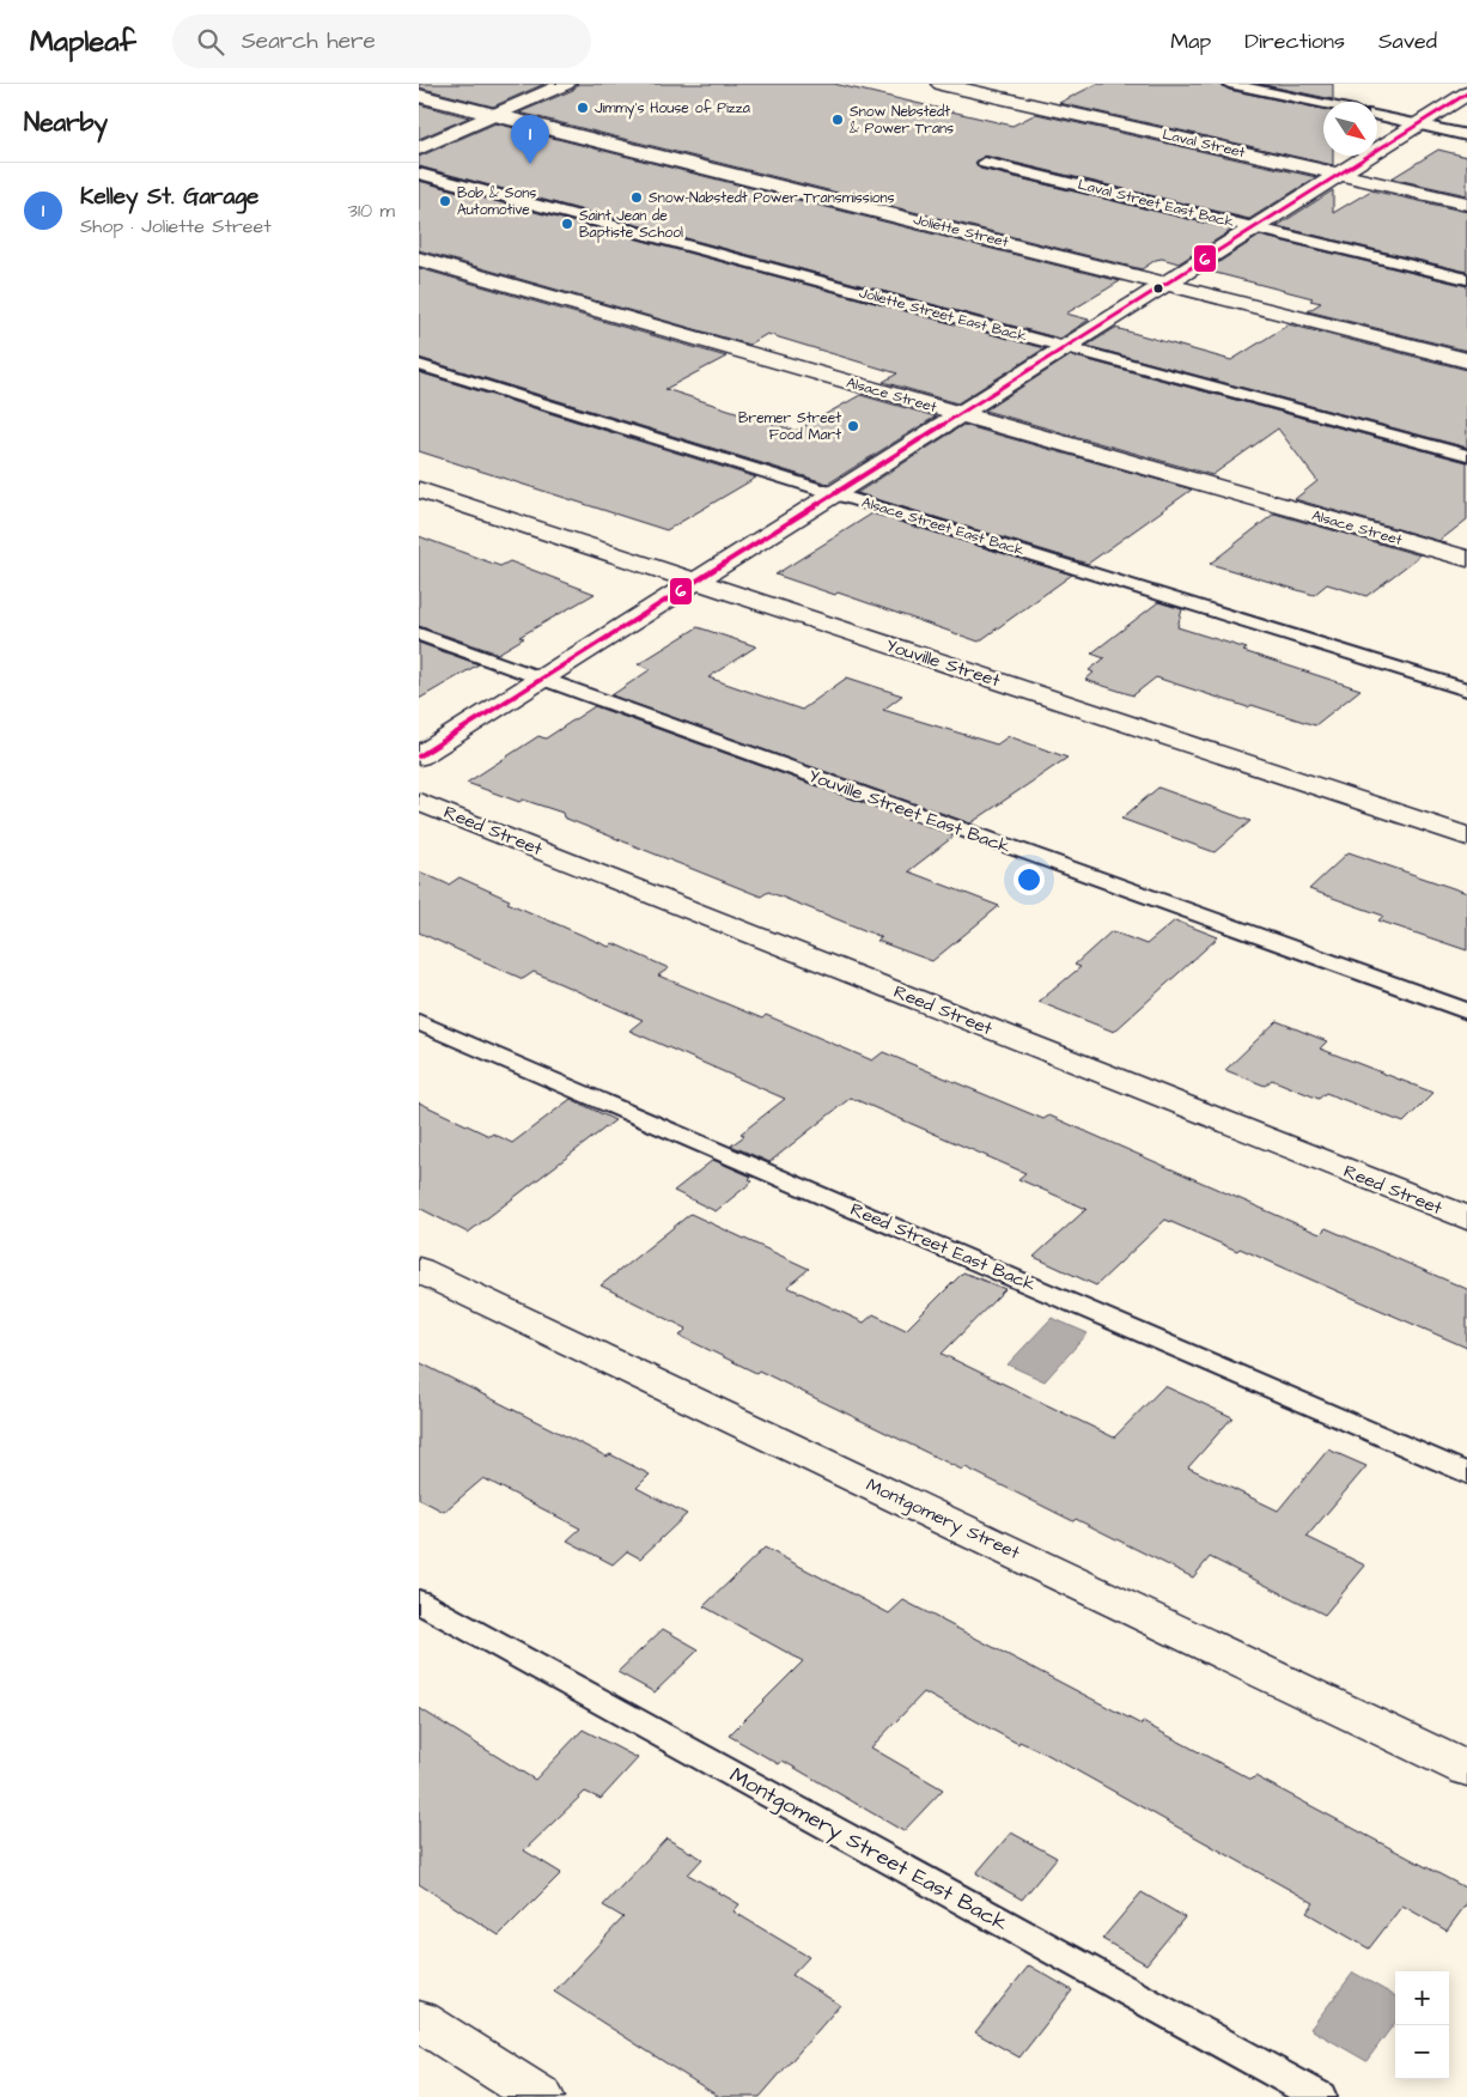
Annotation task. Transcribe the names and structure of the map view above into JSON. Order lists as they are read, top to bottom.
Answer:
{
  "streets": {
    "street": [
      "Laval Street",
      "Joliette Street",
      "Alsace Street",
      "Youville Street",
      "Reed Street",
      "Montgomery Street"
    ],
    "lane": [
      "Laval Street East Back",
      "Joliette Street East Back",
      "Alsace Street East Back",
      "Youville Street East Back",
      "Reed Street East Back",
      "Montgomery Street East Back"
    ]
  },
  "places": [
    "Jimmy's House of Pizza",
    "Snow Nebstedt & Power Trans",
    "Snow-Nabstedt Power Transmissions",
    "Bob & Sons Automotive",
    "Saint Jean de Baptiste School",
    "Bremer Street Food Mart"
  ],
  "lines": ["transit line 6"],
  "north": "bottom right",
  "page": {
    "header": "Mapleaf",
    "search": "Search here",
    "nav": ["Map", "Directions", "Saved"],
    "heading": "Nearby",
    "pins": "1",
    "list": [
      {
        "mark": "1",
        "name": "Kelley St. Garage",
        "note": "Shop · Joliette Street",
        "value": "310 m"
      }
    ],
    "map_buttons": ["+", "−"]
  }
}
